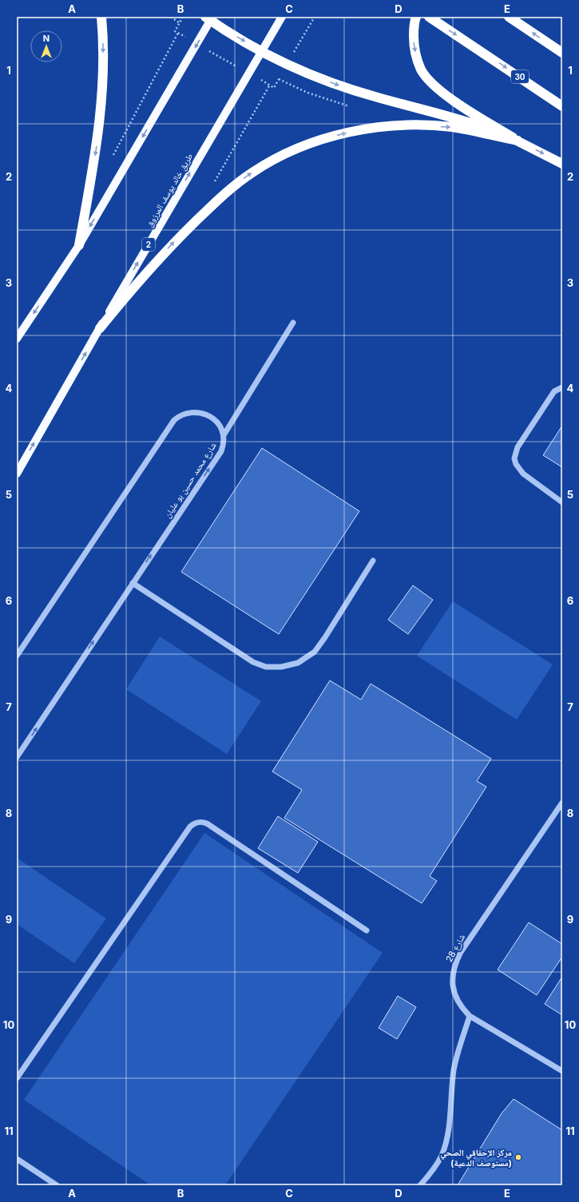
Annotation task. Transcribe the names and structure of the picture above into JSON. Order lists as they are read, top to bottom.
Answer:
{
  "streets": {
    "highway": ["30"],
    "main road": ["طريق خالد يوسف المرزوق", "2"],
    "street": ["شارع محمد حسين بو عليان", "شارع 28"]
  },
  "one_way": ["شارع محمد حسين بو عليان"],
  "places": ["مركز الإحقاقي الصحي (مستوصف الدعية)"],
  "north": "top",
  "grid": {
    "columns": [
      "A",
      "B",
      "C",
      "D",
      "E"
    ],
    "rows": [
      "1",
      "2",
      "3",
      "4",
      "5",
      "6",
      "7",
      "8",
      "9",
      "10",
      "11"
    ]
  }
}
